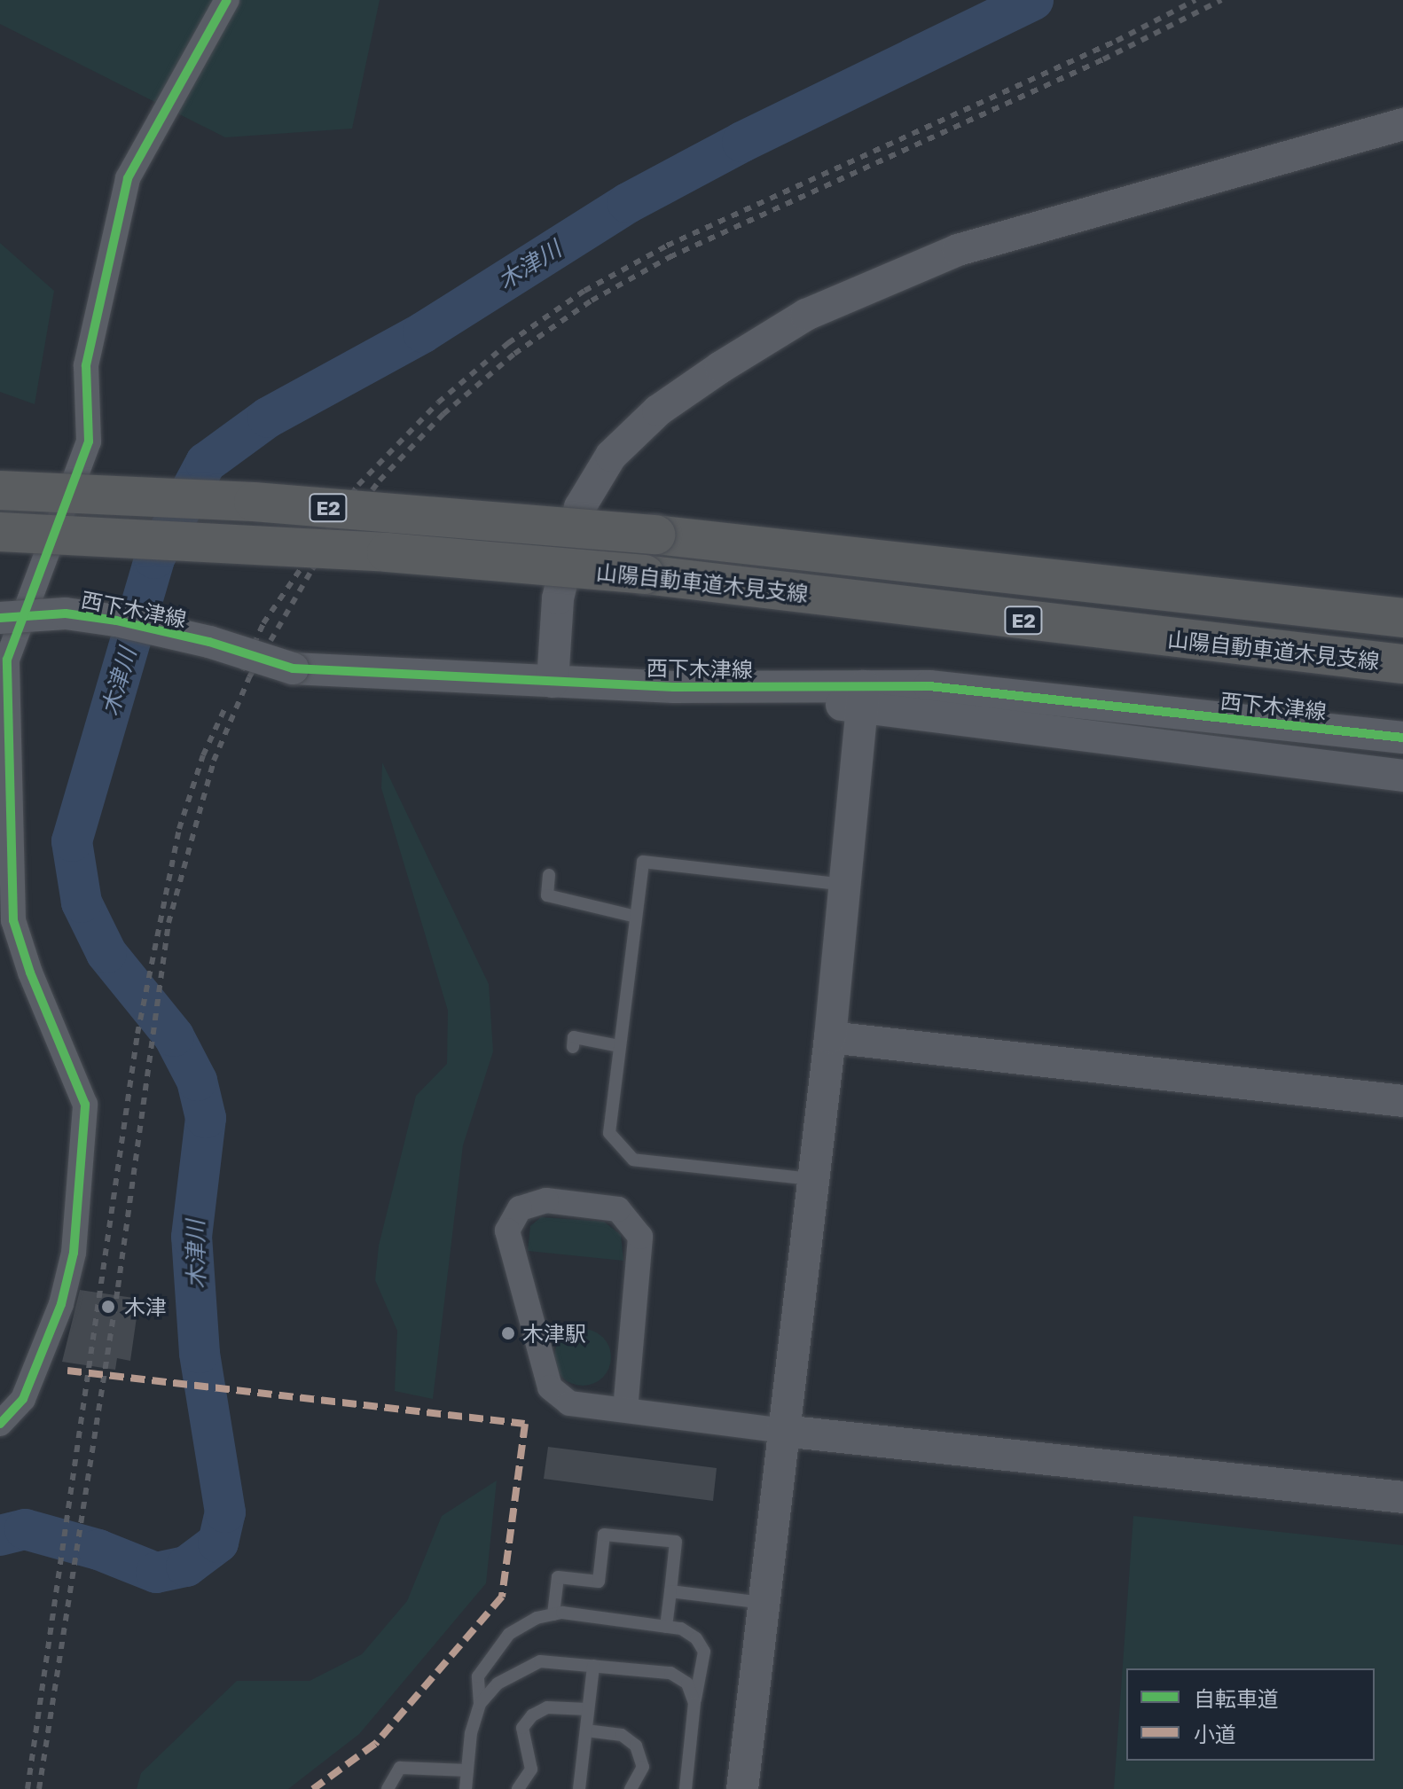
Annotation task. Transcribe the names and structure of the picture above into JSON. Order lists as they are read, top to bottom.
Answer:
{
  "streets": {
    "highway": ["E2", "山陽自動車道木見支線"],
    "street": ["西下木津線"]
  },
  "water": ["木津川"],
  "places": ["木津", "木津駅"],
  "legend": ["自転車道", "小道"]
}
